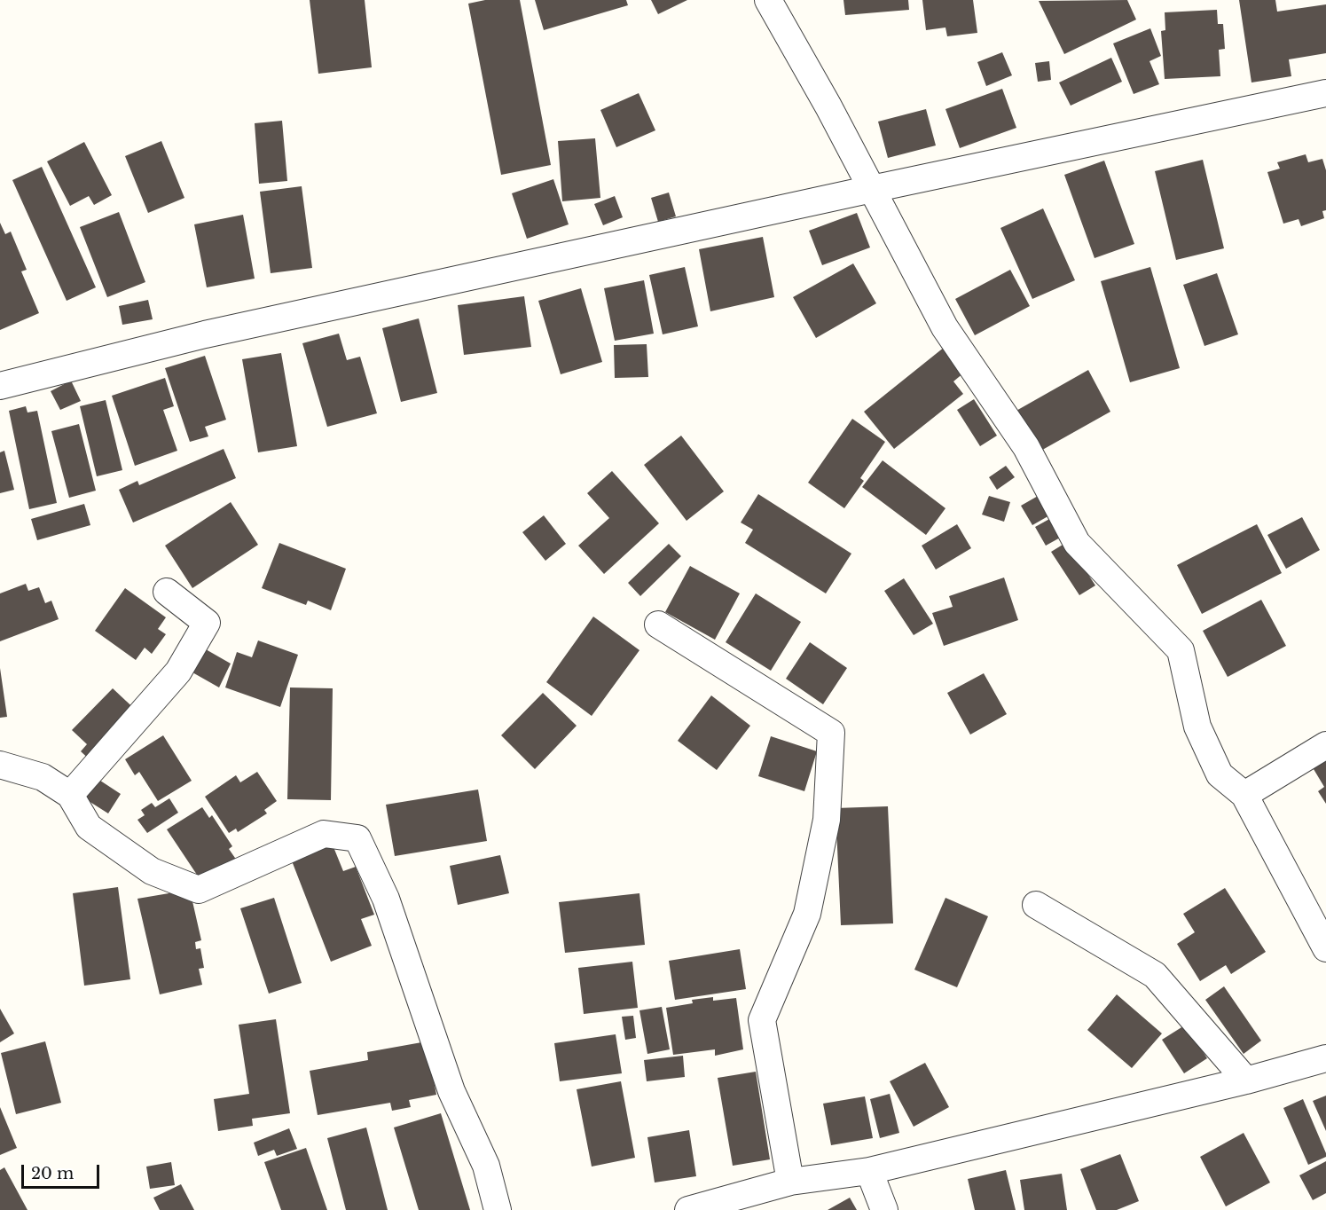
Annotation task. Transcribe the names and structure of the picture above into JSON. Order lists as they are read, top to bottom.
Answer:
{
  "scale_bar": "20 m"
}
